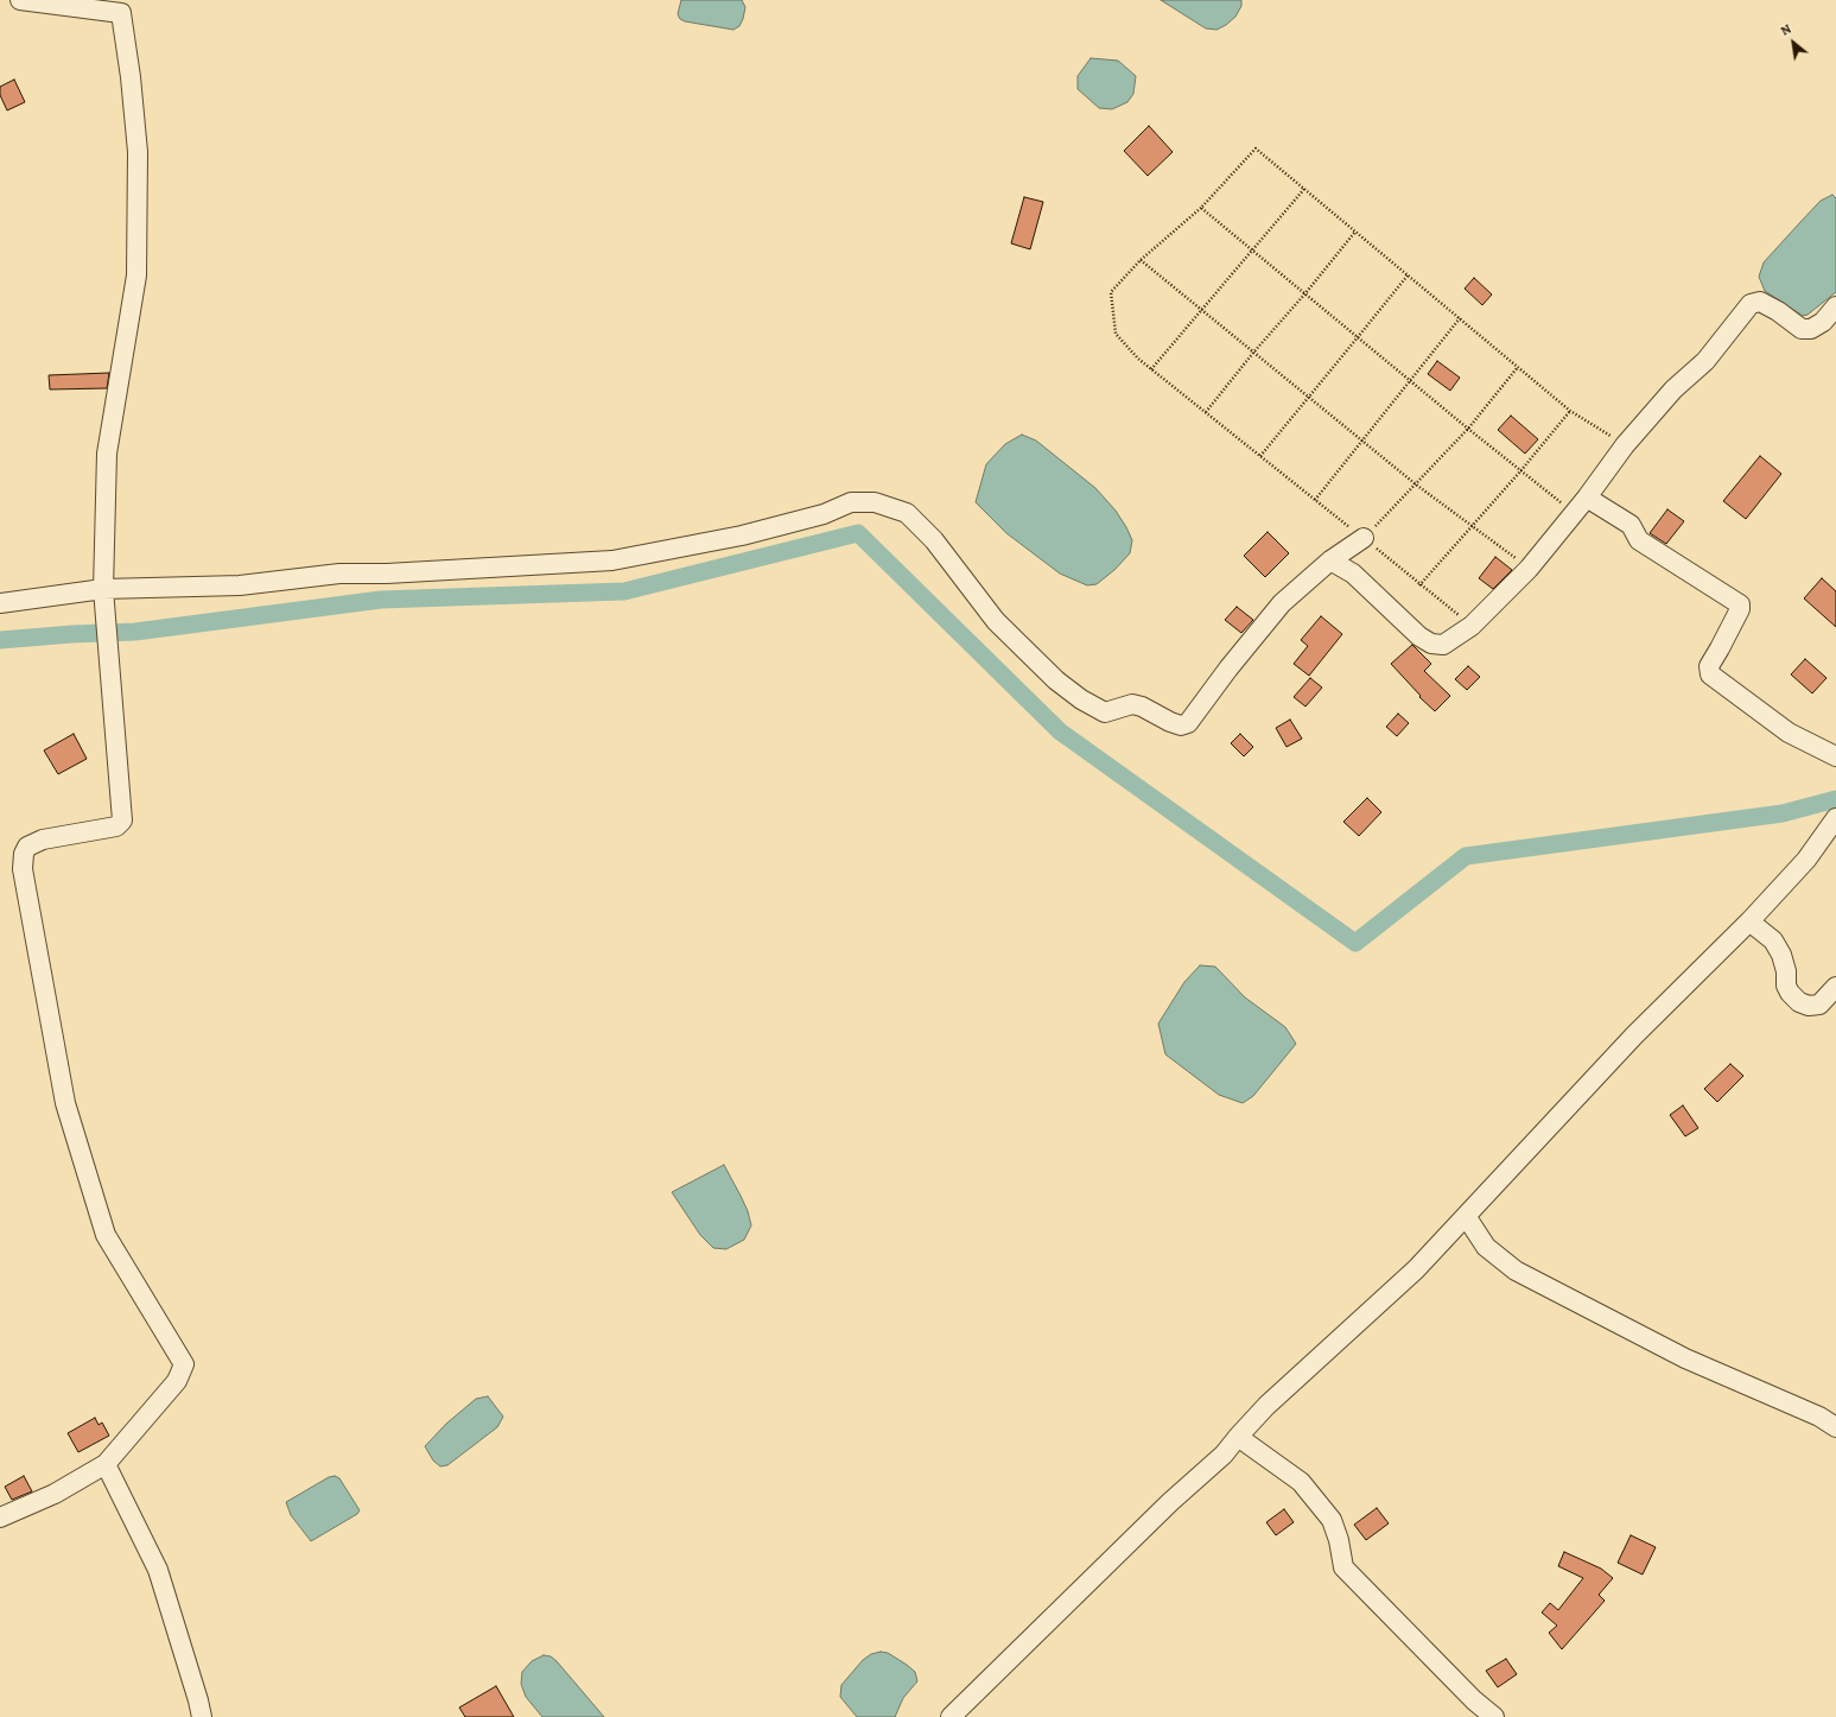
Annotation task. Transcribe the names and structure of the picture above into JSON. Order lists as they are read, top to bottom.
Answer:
{
  "north": "top left"
}
